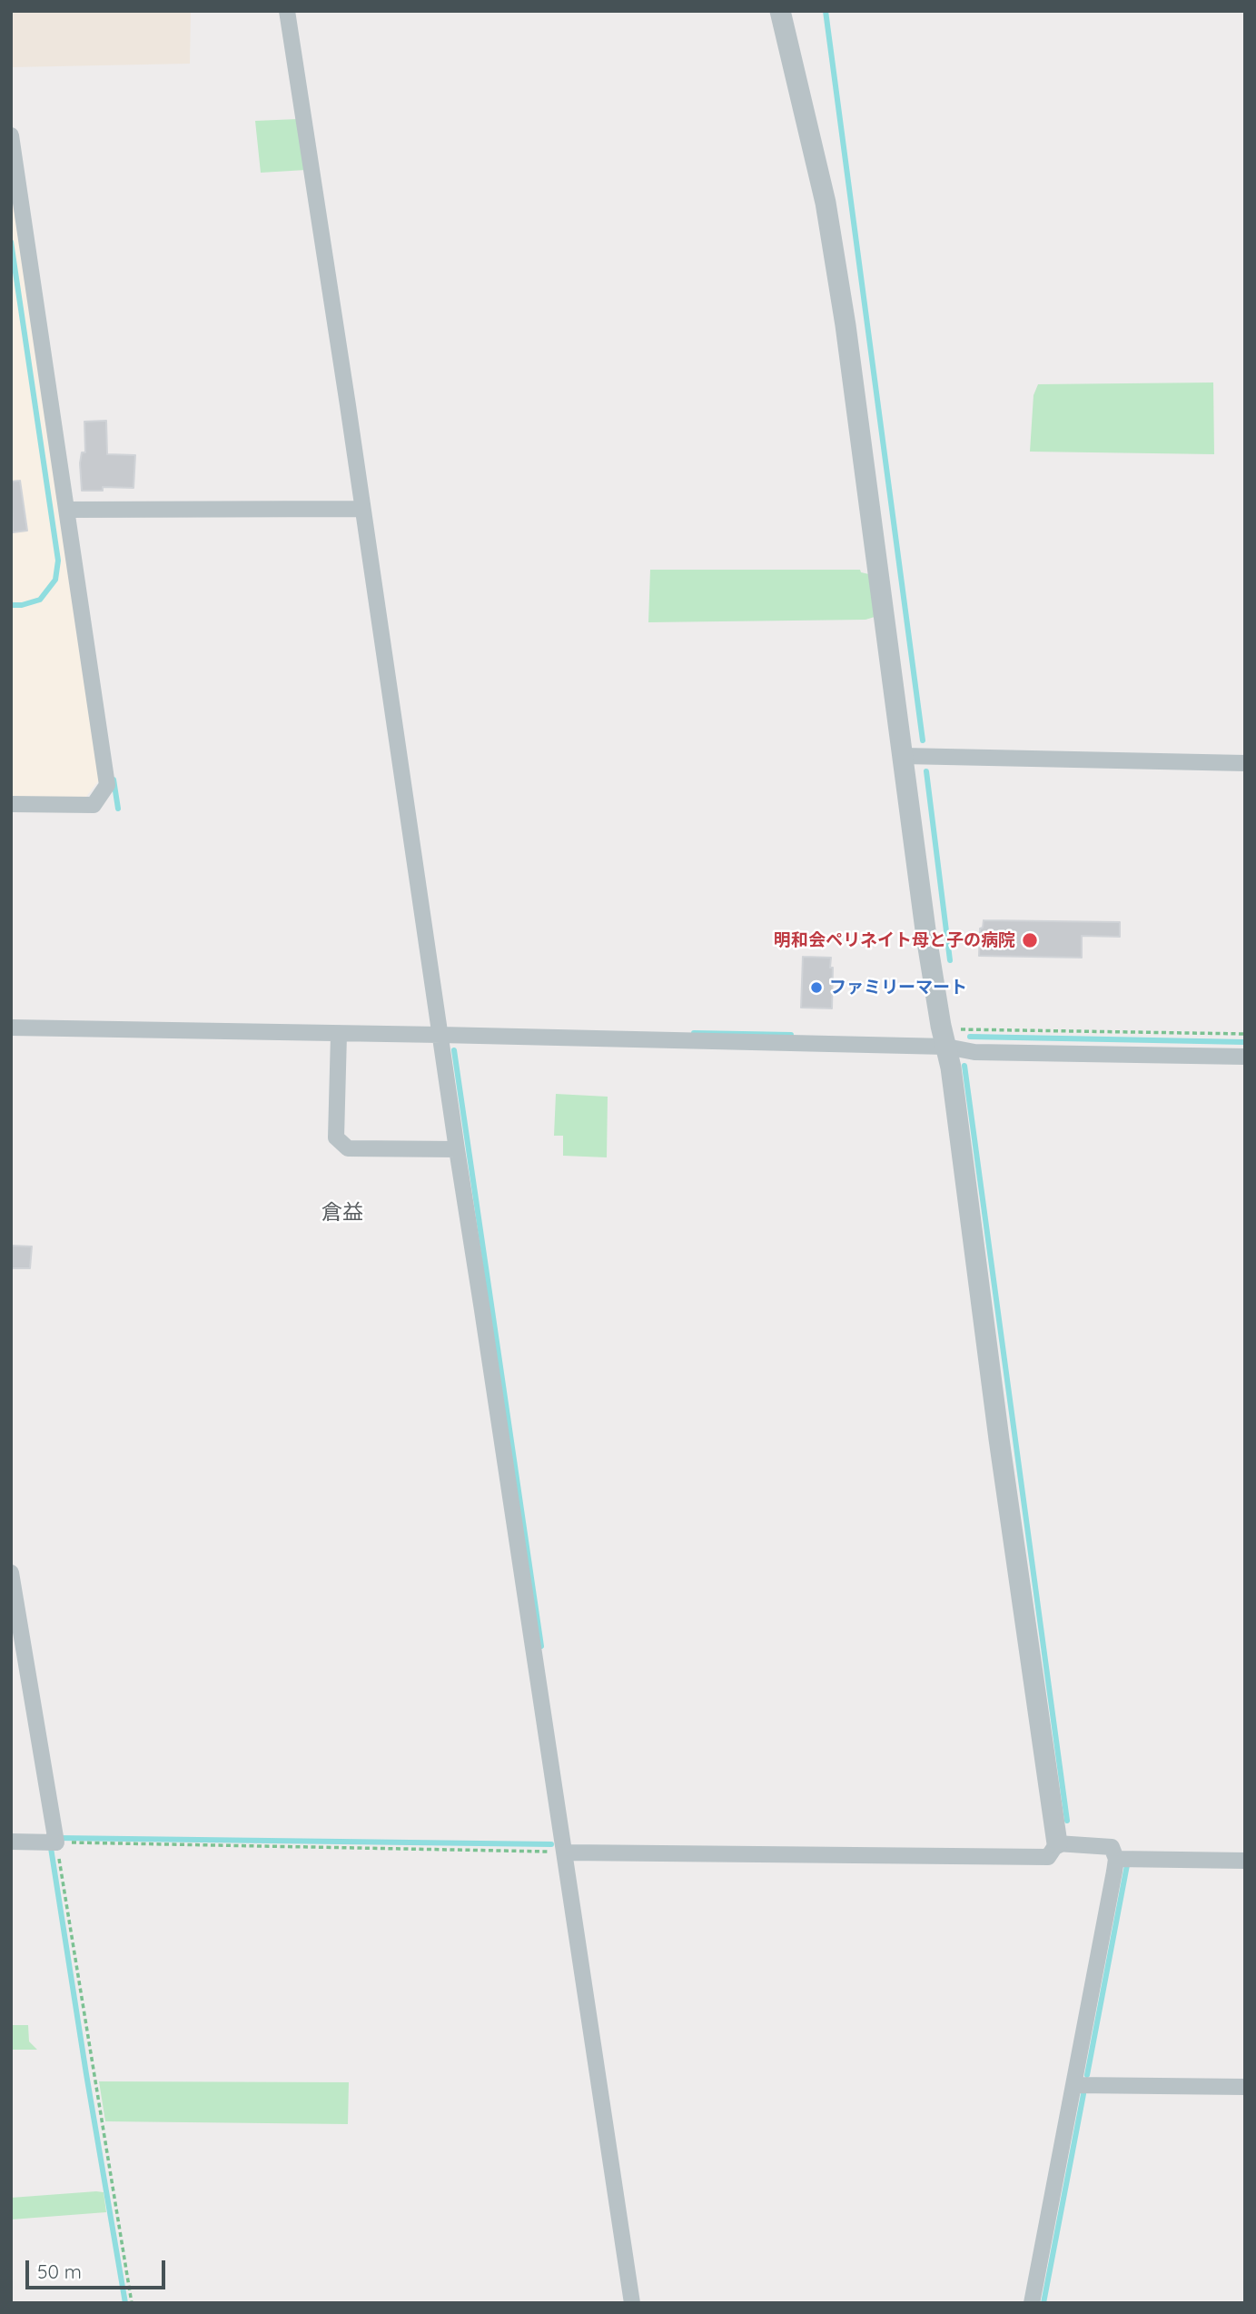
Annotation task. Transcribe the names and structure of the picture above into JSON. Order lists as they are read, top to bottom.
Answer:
{
  "districts": ["倉益"],
  "places": ["明和会ペリネイト母と子の病院", "ファミリーマート"],
  "scale_bar": "50 m"
}
